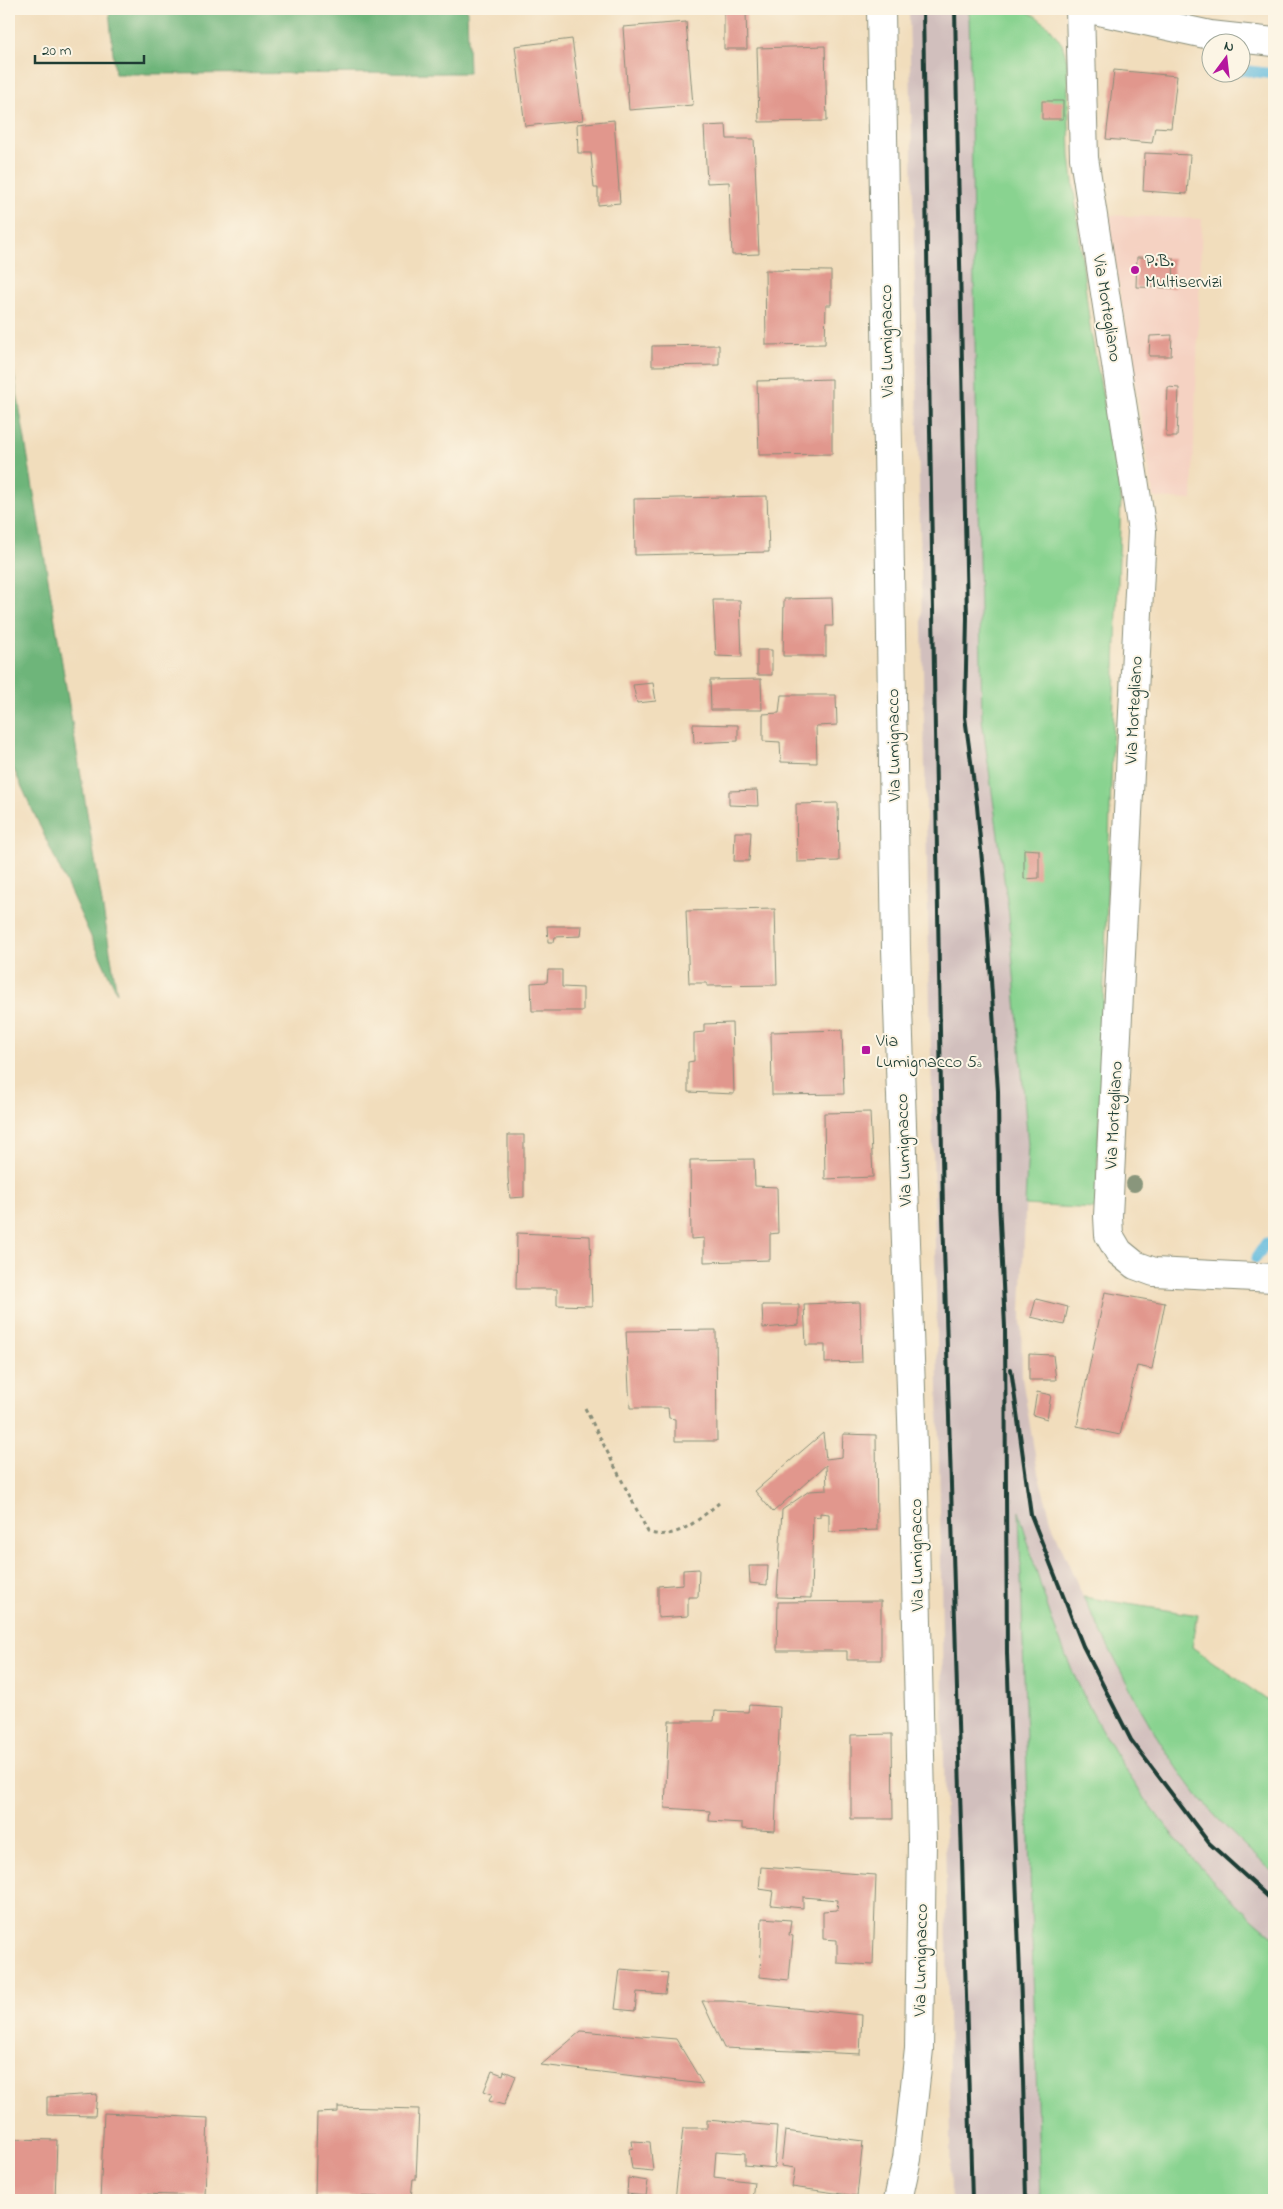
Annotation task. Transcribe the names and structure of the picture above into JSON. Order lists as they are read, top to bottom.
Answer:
{
  "streets": {
    "main road": ["Via Mortegliano", "Via Lumignacco"]
  },
  "places": {
    "other": ["P.B. Multiservizi"],
    "transit": ["Via Lumignacco 5ª"]
  },
  "scale_bar": "20 m",
  "north": "top"
}
